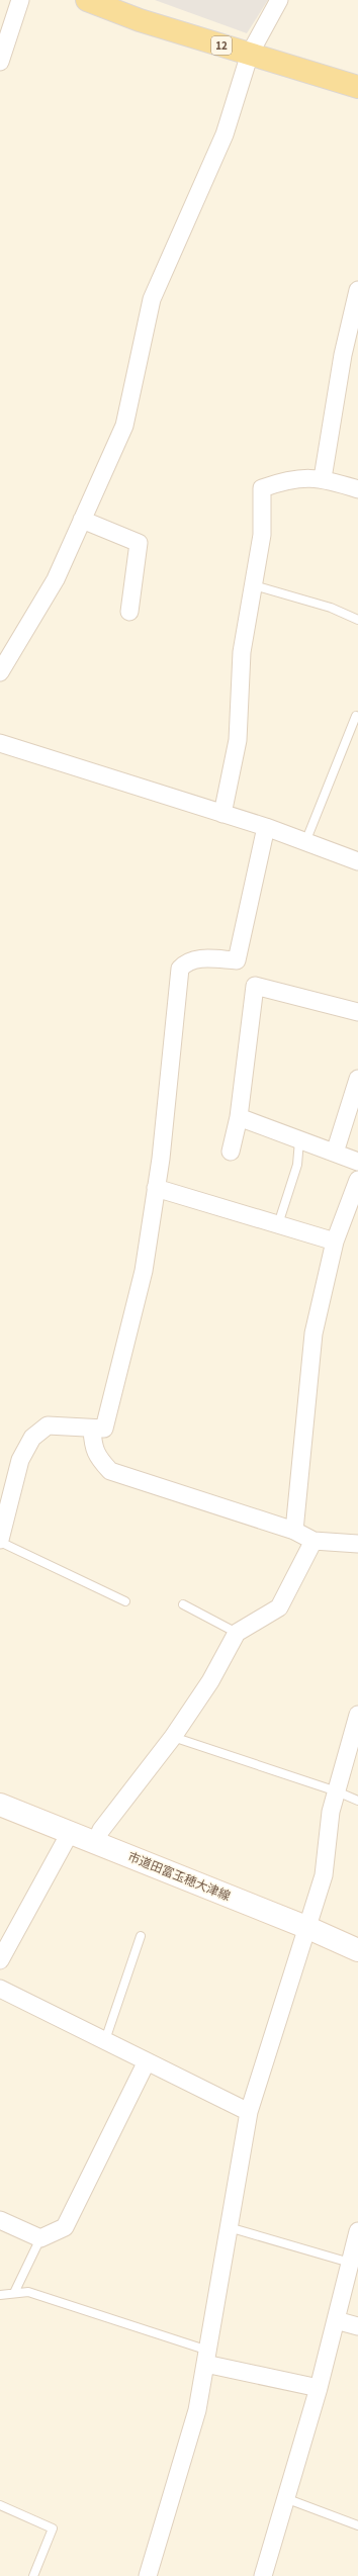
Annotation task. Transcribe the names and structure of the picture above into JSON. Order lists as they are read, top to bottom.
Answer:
{
  "streets": {
    "main road": ["12"],
    "street": ["市道田富玉穂大津線"]
  }
}
